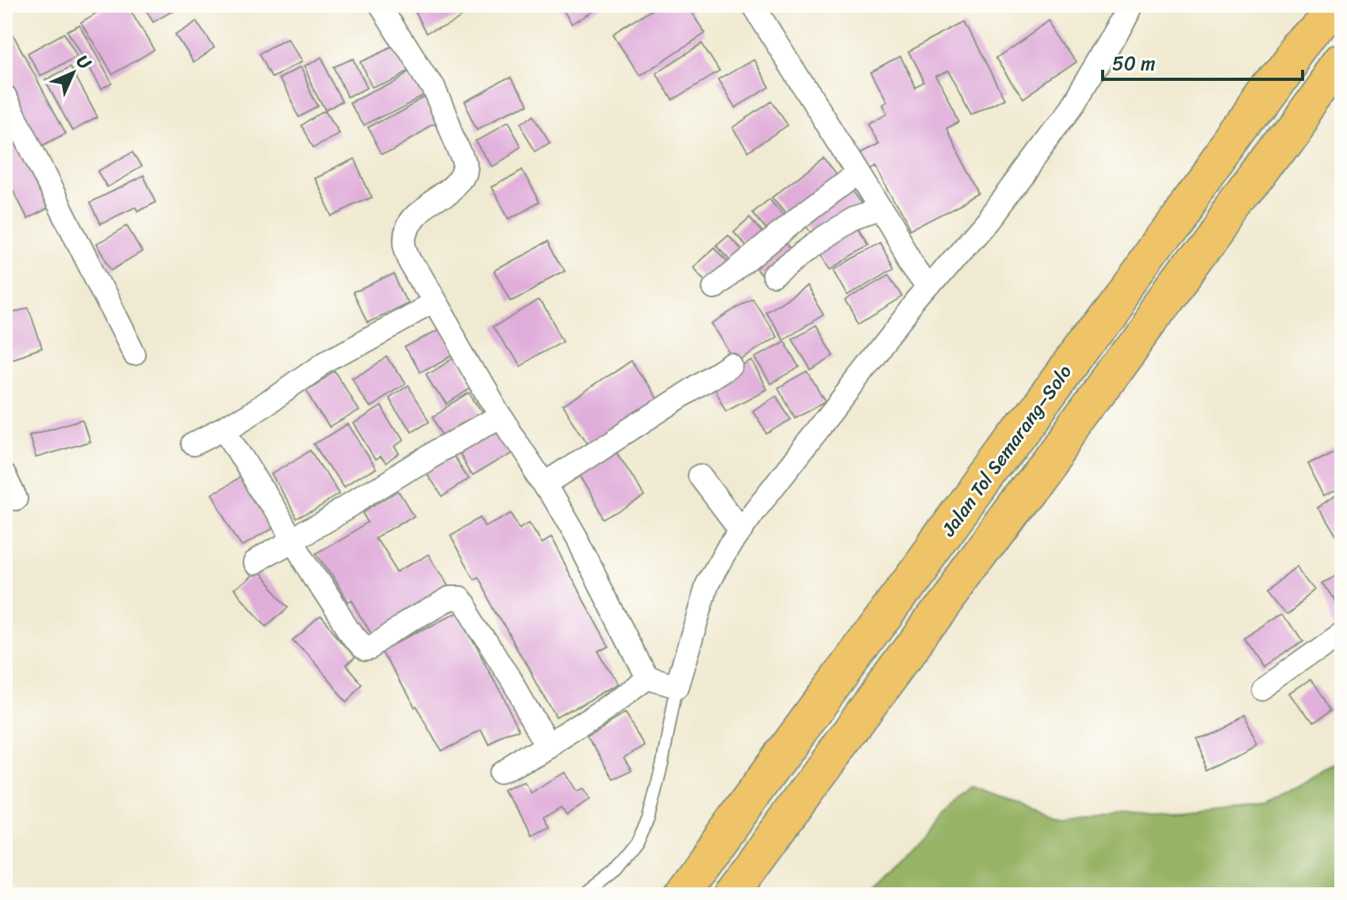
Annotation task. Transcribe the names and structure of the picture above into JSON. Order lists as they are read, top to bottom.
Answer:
{
  "streets": {
    "highway": ["Jalan Tol Semarang–Solo"]
  },
  "scale_bar": "50 m",
  "north": "top right"
}
